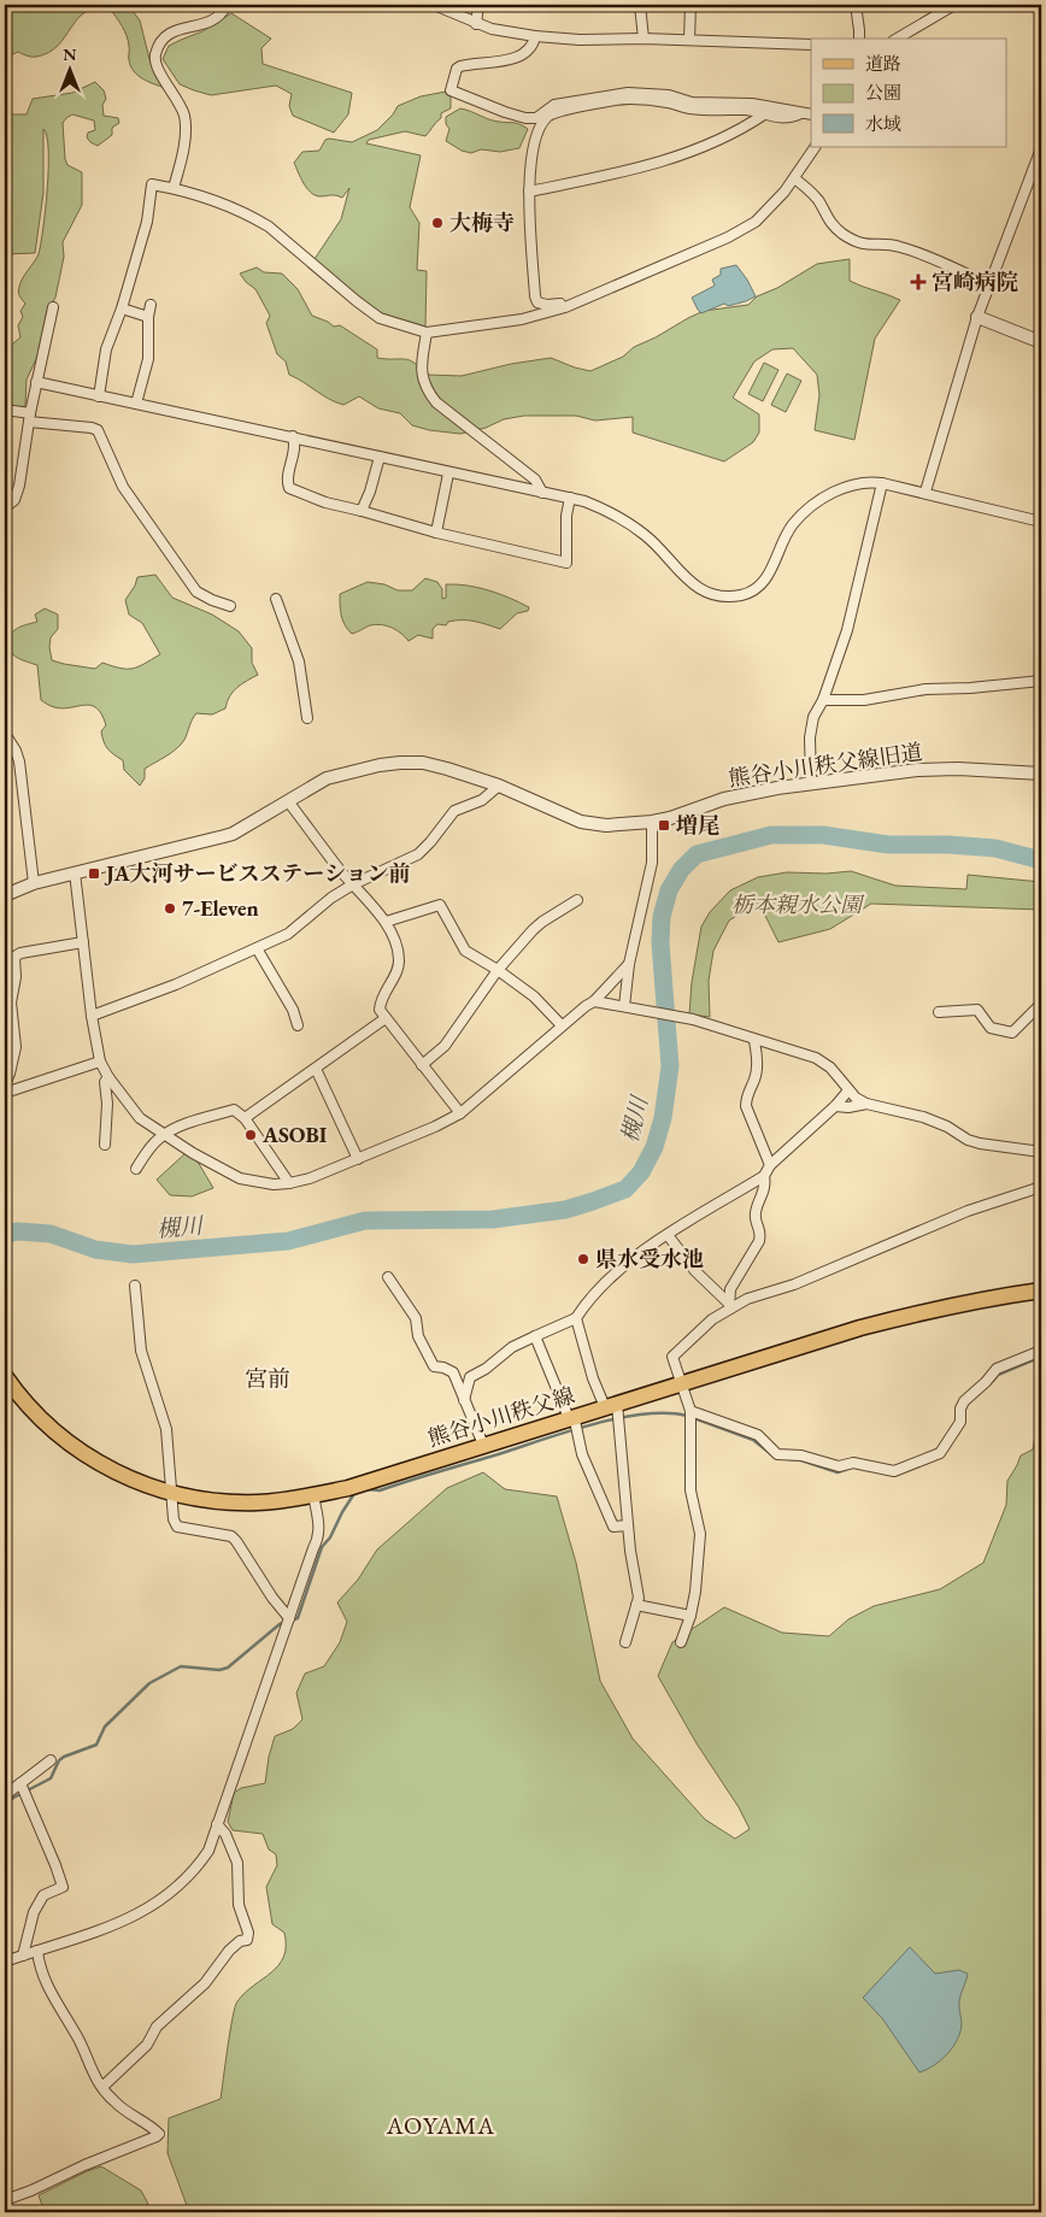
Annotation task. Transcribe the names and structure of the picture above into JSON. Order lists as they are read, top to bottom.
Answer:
{
  "streets": {
    "main road": ["熊谷小川秩父線"],
    "street": ["熊谷小川秩父線旧道"]
  },
  "districts": ["宮前", "AOYAMA"],
  "water": ["槻川"],
  "parks": ["栃本親水公園"],
  "places": {
    "other": [
      "大梅寺",
      "7-Eleven",
      "ASOBI",
      "県水受水池"
    ],
    "health": ["宮崎病院"],
    "transit": ["増尾", "JA大河サービスステーション前"]
  },
  "legend": ["道路", "公園", "水域"],
  "north": "top"
}
